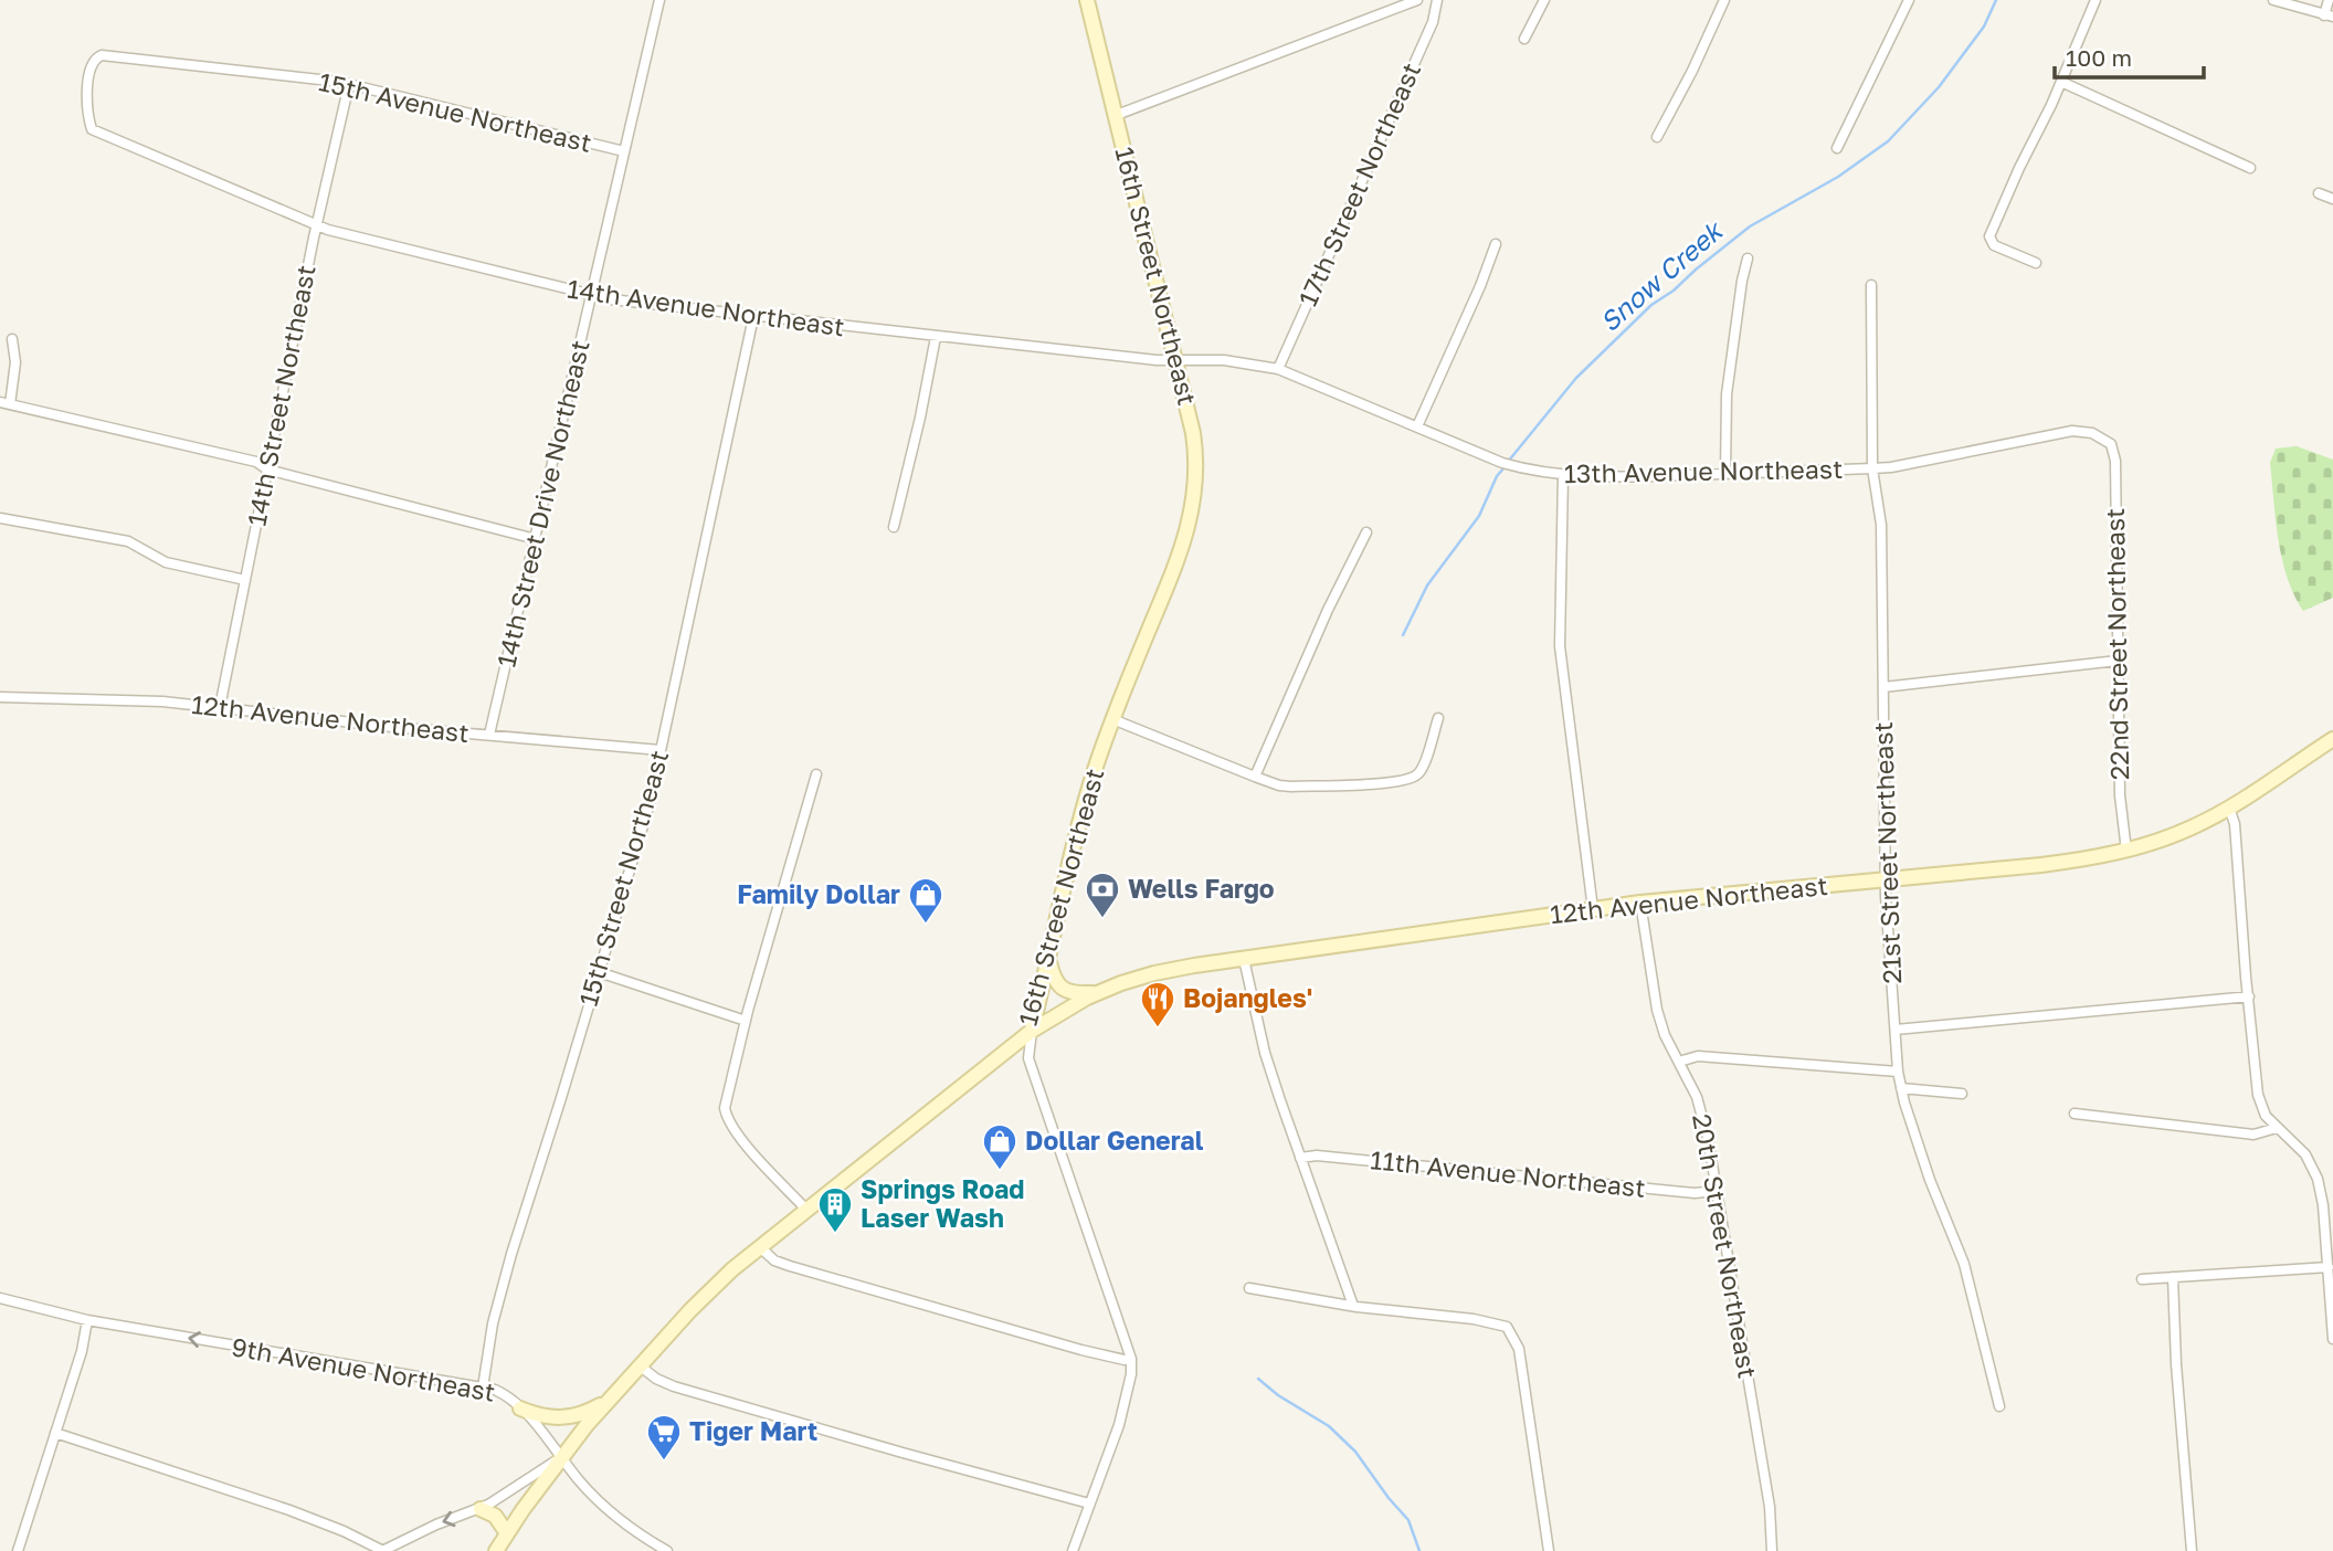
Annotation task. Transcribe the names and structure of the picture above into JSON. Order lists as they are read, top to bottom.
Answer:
{
  "streets": {
    "main road": ["16th Street Northeast", "12th Avenue Northeast"],
    "street": [
      "15th Avenue Northeast",
      "17th Street Northeast",
      "14th Avenue Northeast",
      "14th Street Northeast",
      "13th Avenue Northeast",
      "14th Street Drive Northeast",
      "22nd Street Northeast",
      "21st Street Northeast",
      "15th Street Northeast",
      "11th Avenue Northeast",
      "20th Street Northeast",
      "9th Avenue Northeast"
    ]
  },
  "crossings": [
    ["15th Avenue Northeast", "14th Avenue Northeast"],
    ["15th Avenue Northeast", "14th Street Northeast"],
    ["15th Avenue Northeast", "14th Street Drive Northeast"],
    ["17th Street Northeast", "13th Avenue Northeast"],
    ["16th Street Northeast", "14th Avenue Northeast"],
    ["16th Street Northeast", "13th Avenue Northeast"],
    ["16th Street Northeast", "12th Avenue Northeast"],
    ["16th Street Northeast", "9th Avenue Northeast"],
    ["14th Avenue Northeast", "14th Street Northeast"],
    ["14th Avenue Northeast", "13th Avenue Northeast"],
    ["14th Avenue Northeast", "14th Street Drive Northeast"],
    ["14th Avenue Northeast", "15th Street Northeast"],
    ["14th Street Northeast", "12th Avenue Northeast"],
    ["13th Avenue Northeast", "22nd Street Northeast"],
    ["13th Avenue Northeast", "21st Street Northeast"],
    ["14th Street Drive Northeast", "12th Avenue Northeast"],
    ["22nd Street Northeast", "12th Avenue Northeast"],
    ["12th Avenue Northeast", "21st Street Northeast"],
    ["12th Avenue Northeast", "15th Street Northeast"],
    ["12th Avenue Northeast", "20th Street Northeast"],
    ["15th Street Northeast", "9th Avenue Northeast"],
    ["11th Avenue Northeast", "20th Street Northeast"]
  ],
  "one_way": ["9th Avenue Northeast"],
  "water": ["Snow Creek"],
  "places": {
    "bank": ["Wells Fargo"],
    "shop": ["Family Dollar", "Dollar General"],
    "restaurant": ["Bojangles'"],
    "building": ["Springs Road Laser Wash"],
    "supermarket": ["Tiger Mart"]
  },
  "scale_bar": "100 m"
}
